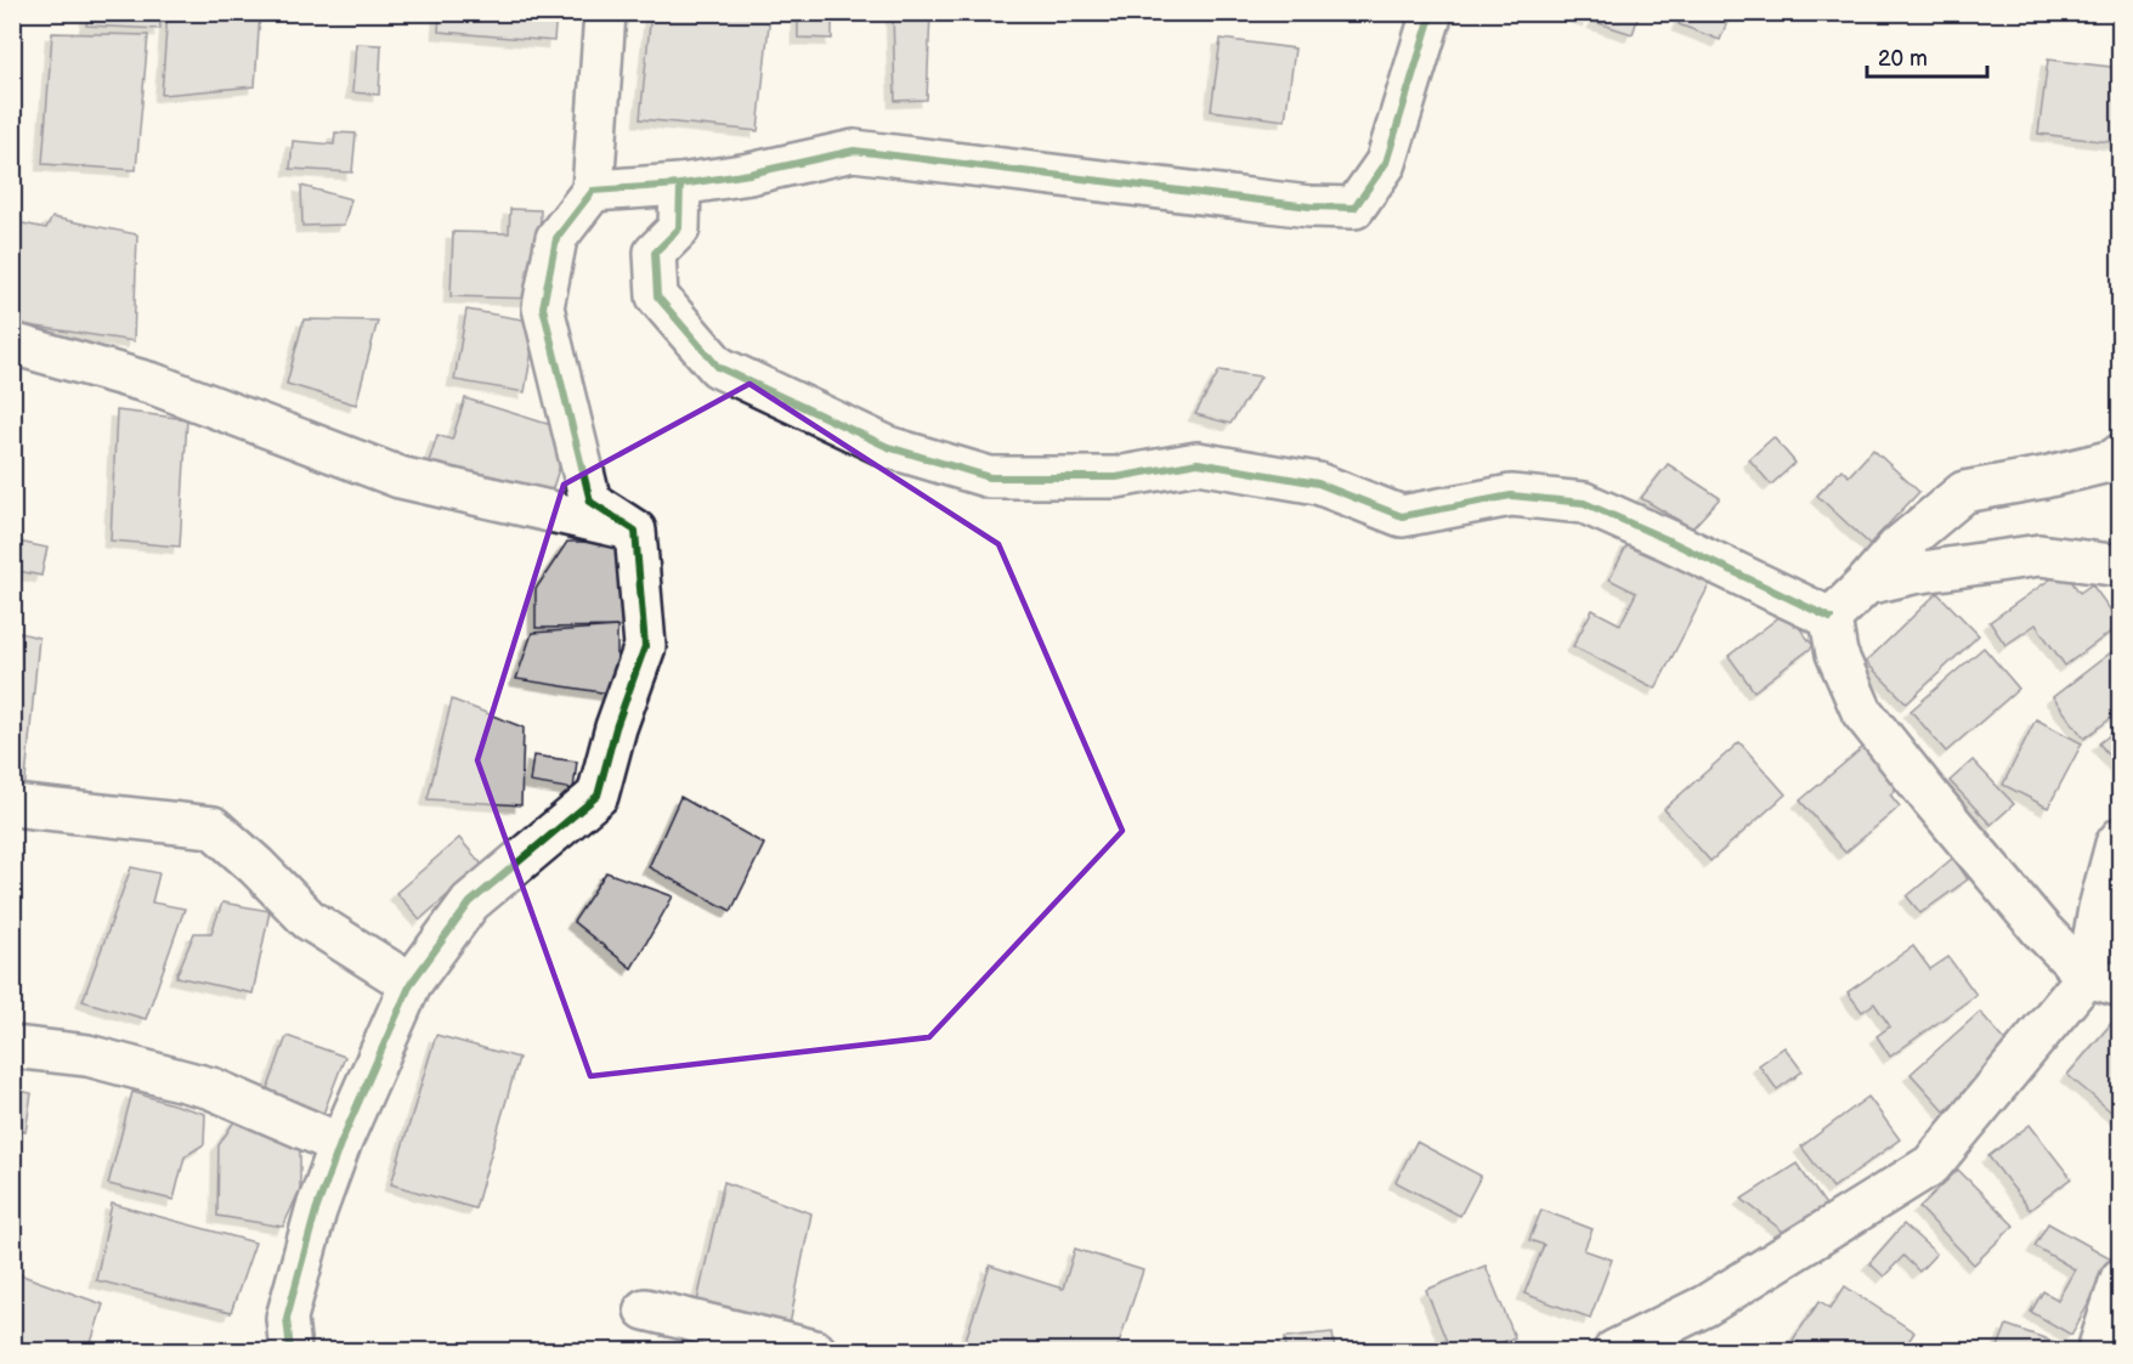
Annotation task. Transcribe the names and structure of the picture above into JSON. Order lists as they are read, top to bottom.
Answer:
{
  "scale_bar": "20 m"
}
